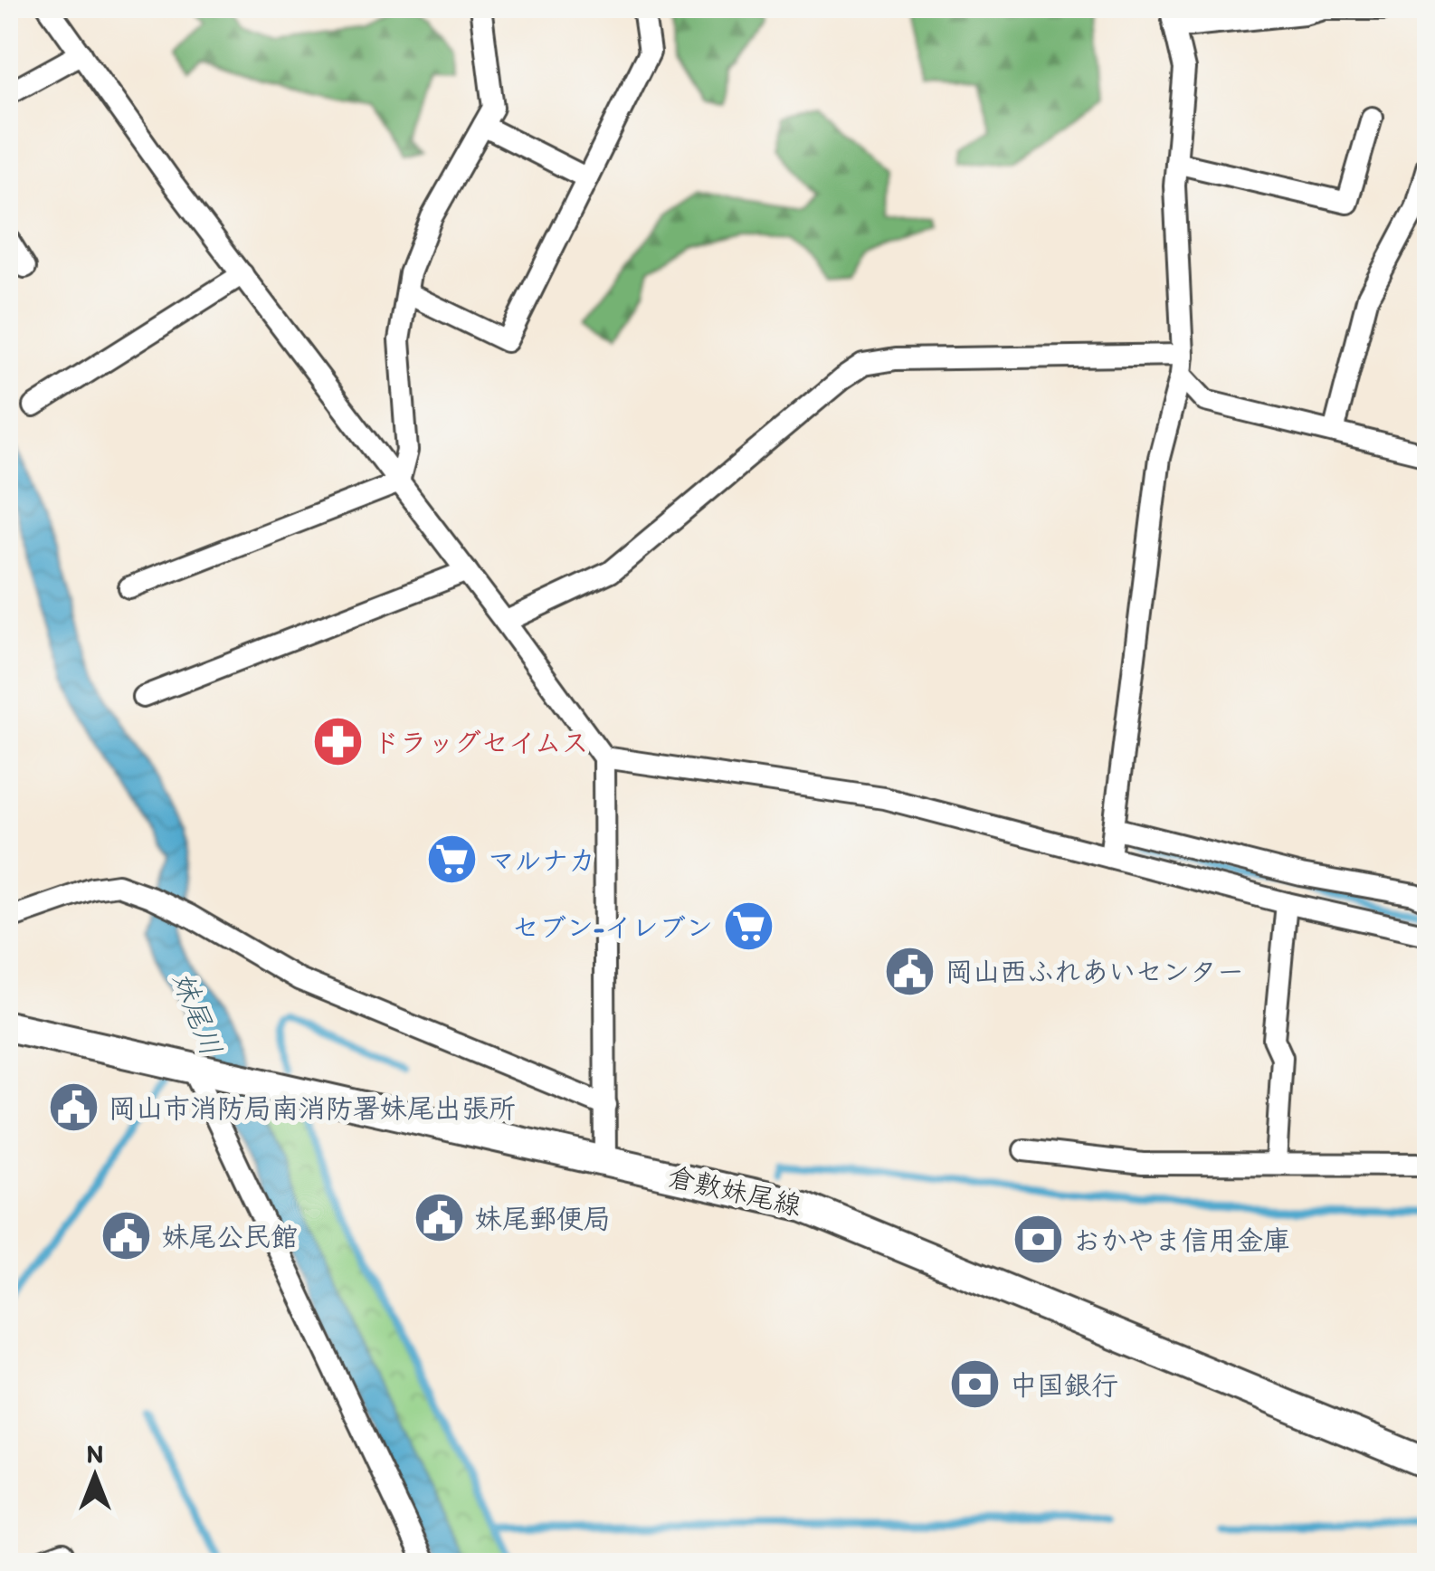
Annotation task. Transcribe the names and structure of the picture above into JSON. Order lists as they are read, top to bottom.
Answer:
{
  "streets": {
    "main road": ["倉敷妹尾線"]
  },
  "water": ["妹尾川"],
  "places": {
    "pharmacy": ["ドラッグセイムス"],
    "supermarket": ["マルナカ", "セブン-イレブン"],
    "public building": [
      "岡山西ふれあいセンター",
      "岡山市消防局南消防署妹尾出張所",
      "妹尾郵便局",
      "妹尾公民館"
    ],
    "bank": ["おかやま信用金庫", "中国銀行"]
  },
  "north": "top"
}
